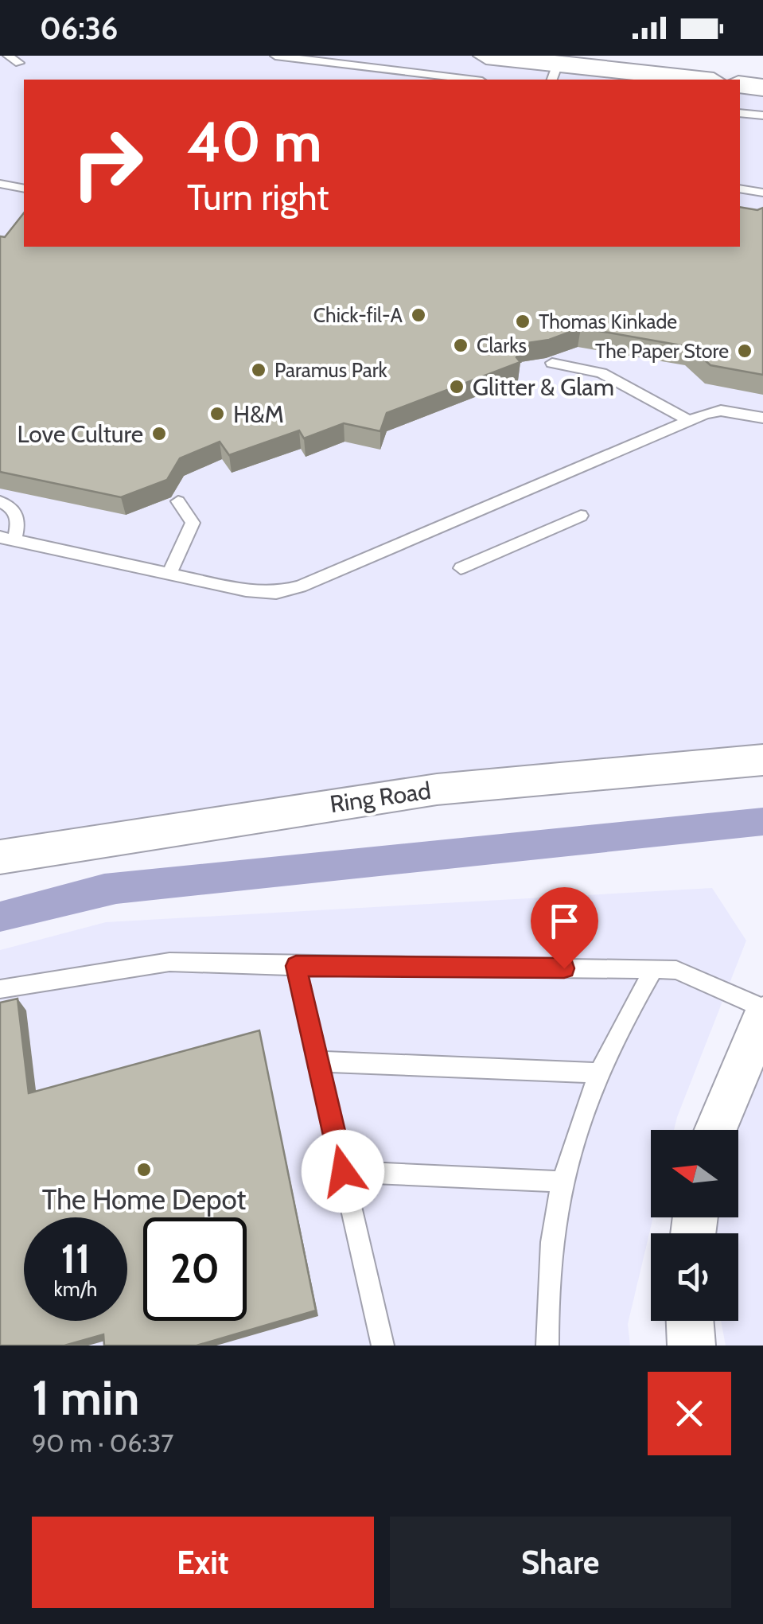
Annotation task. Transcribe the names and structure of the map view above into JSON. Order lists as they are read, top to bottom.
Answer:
{
  "streets": {
    "street": ["Ring Road"]
  },
  "places": [
    "Chick-fil-A",
    "Thomas Kinkade",
    "Clarks",
    "The Paper Store",
    "Paramus Park",
    "Glitter & Glam",
    "H&M",
    "Love Culture",
    "The Home Depot"
  ],
  "north": "left",
  "page": {
    "status": "06:36",
    "turn": ["40 m", "Turn right"],
    "speed": "11 km/h",
    "limit": "20",
    "heading": ["1 min", "90 m · 06:37"],
    "buttons": ["Exit", "Share"]
  }
}
